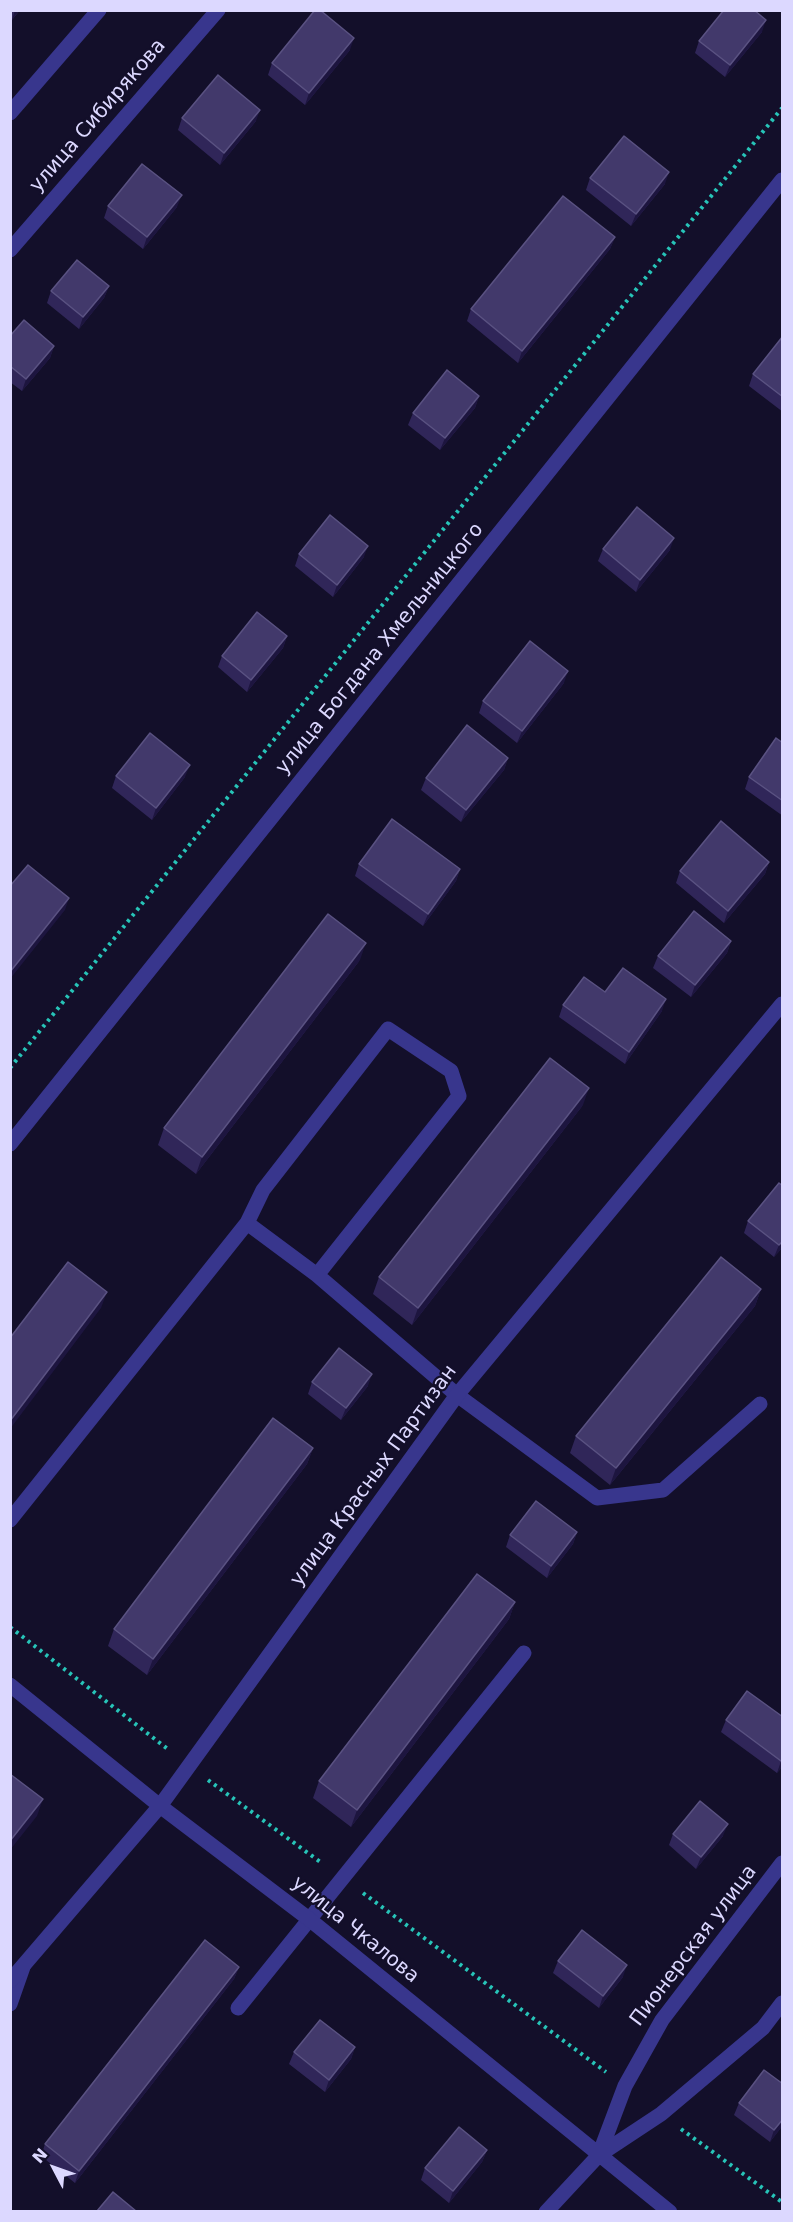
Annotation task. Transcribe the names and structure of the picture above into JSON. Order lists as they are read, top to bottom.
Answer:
{
  "streets": {
    "street": [
      "улица Сибирякова",
      "улица Богдана Хмельницкого",
      "улица Красных Партизан",
      "улица Чкалова",
      "Пионерская улица"
    ]
  },
  "crossings": [
    ["улица Красных Партизан", "улица Чкалова"],
    ["улица Чкалова", "Пионерская улица"]
  ],
  "north": "top left"
}
